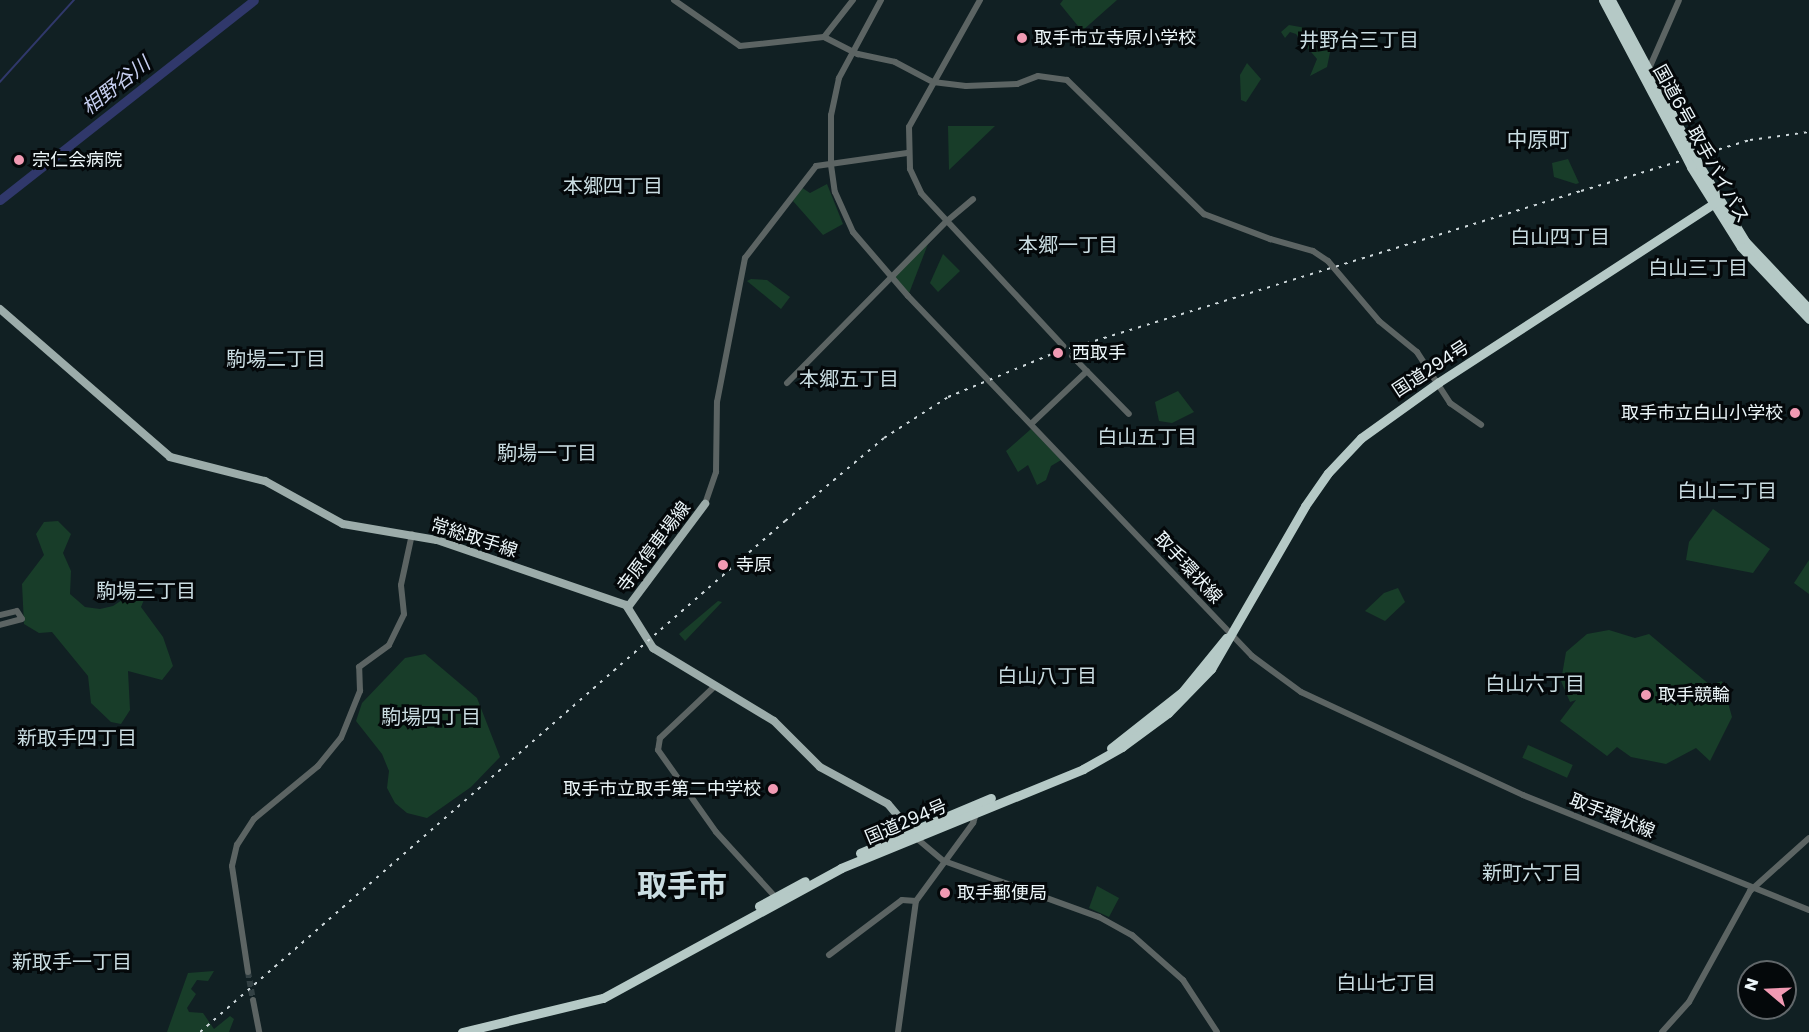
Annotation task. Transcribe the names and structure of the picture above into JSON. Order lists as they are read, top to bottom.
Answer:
{
  "streets": {
    "highway": ["国道6号 取手バイパス", "国道294号"],
    "main road": ["常総取手線", "寺原停車場線"],
    "street": ["取手環状線"]
  },
  "crossings": [
    ["国道6号 取手バイパス", "国道294号"],
    ["国道294号", "取手環状線"],
    ["常総取手線", "寺原停車場線"]
  ],
  "districts": [
    "井野台三丁目",
    "中原町",
    "本郷四丁目",
    "白山四丁目",
    "本郷一丁目",
    "白山三丁目",
    "駒場二丁目",
    "本郷五丁目",
    "白山五丁目",
    "駒場一丁目",
    "白山二丁目",
    "駒場三丁目",
    "白山八丁目",
    "白山六丁目",
    "駒場四丁目",
    "新取手四丁目",
    "新町六丁目",
    "取手市",
    "新取手一丁目",
    "白山七丁目"
  ],
  "water": ["相野谷川"],
  "places": [
    "取手市立寺原小学校",
    "宗仁会病院",
    "西取手",
    "取手市立白山小学校",
    "寺原",
    "取手競輪",
    "取手市立取手第二中学校",
    "取手郵便局"
  ],
  "north": "left"
}
